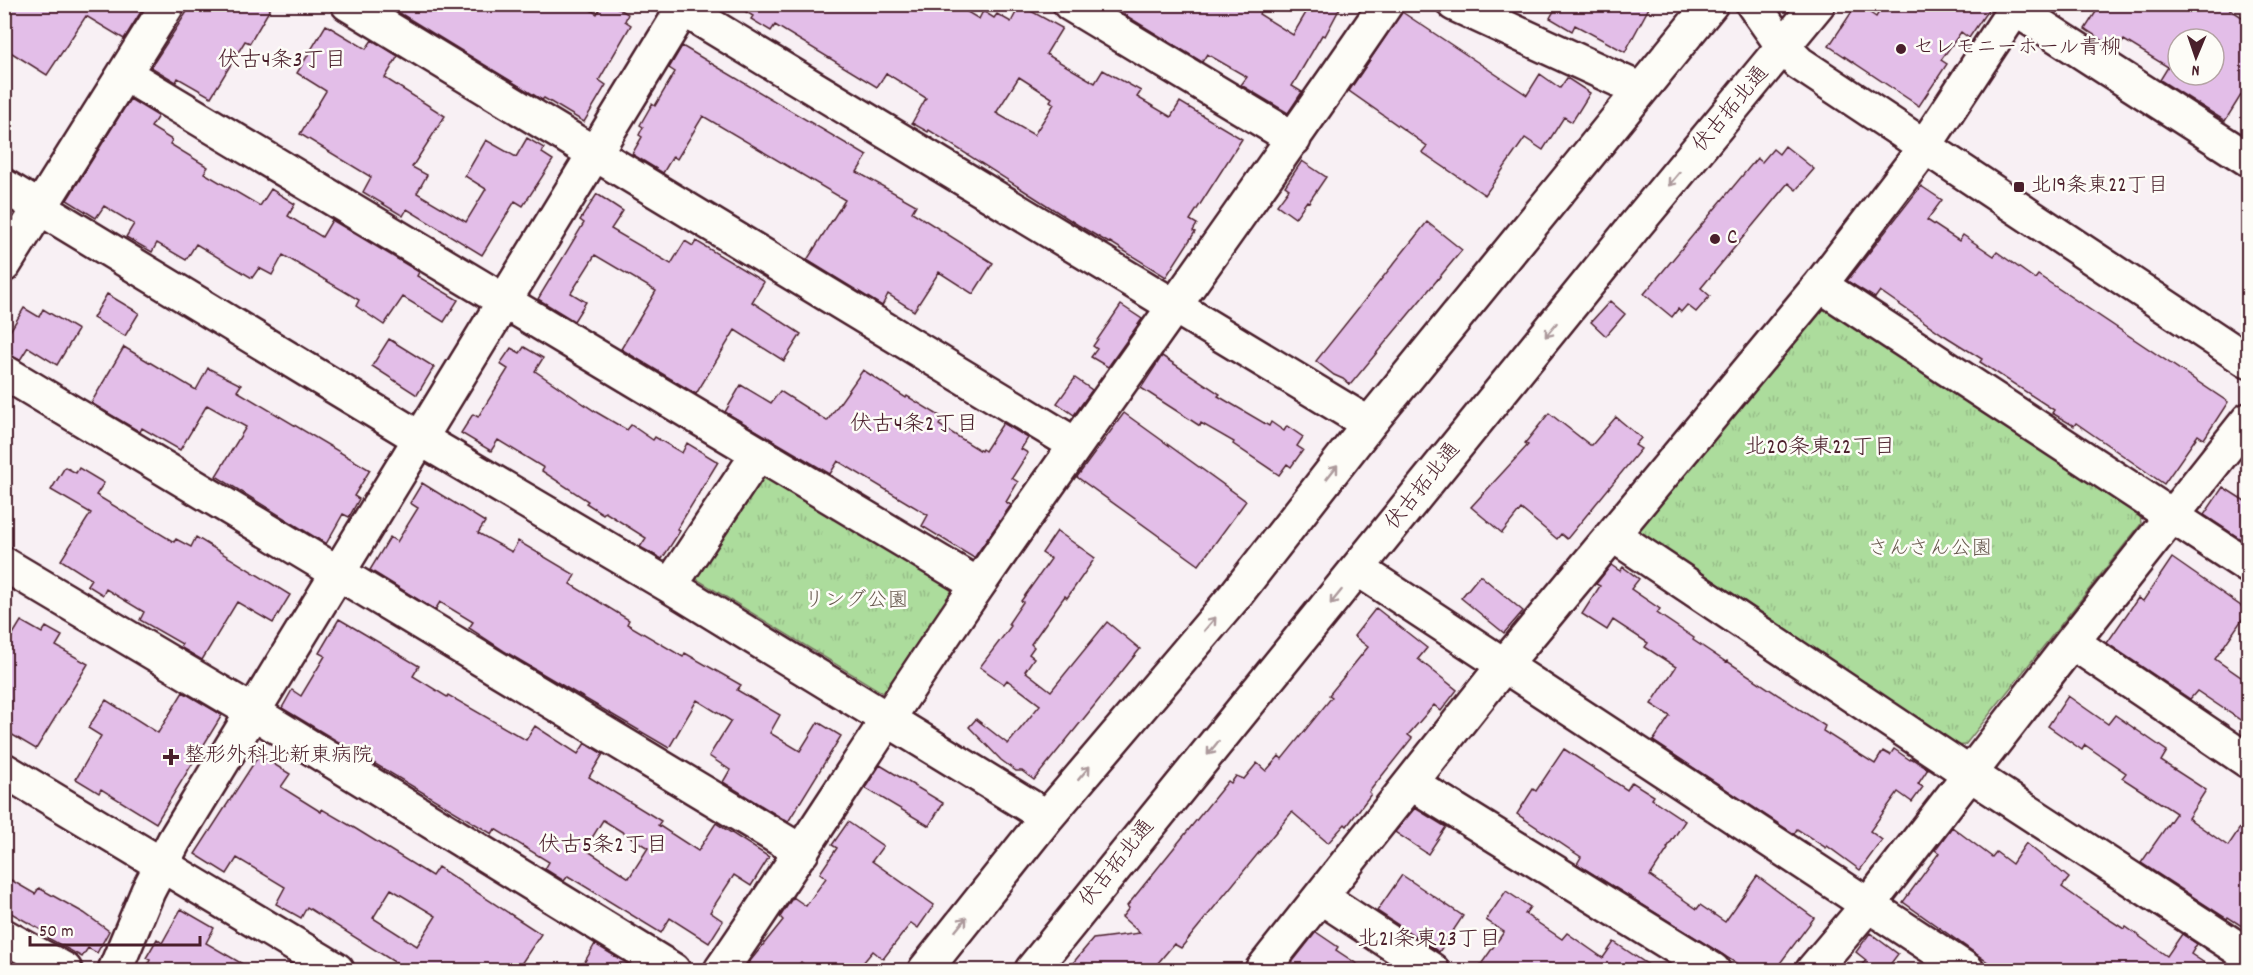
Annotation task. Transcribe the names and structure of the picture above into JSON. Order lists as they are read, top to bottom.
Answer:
{
  "streets": {
    "street": ["伏古拓北通"]
  },
  "districts": [
    "伏古4条3丁目",
    "伏古4条2丁目",
    "北20条東22丁目",
    "伏古5条2丁目",
    "北21条東23丁目"
  ],
  "parks": ["さんさん公園", "リング公園"],
  "places": {
    "other": ["セレモニーホール青柳", "C"],
    "transit": ["北19条東22丁目"],
    "health": ["整形外科北新東病院"]
  },
  "scale_bar": "50 m",
  "north": "bottom"
}
